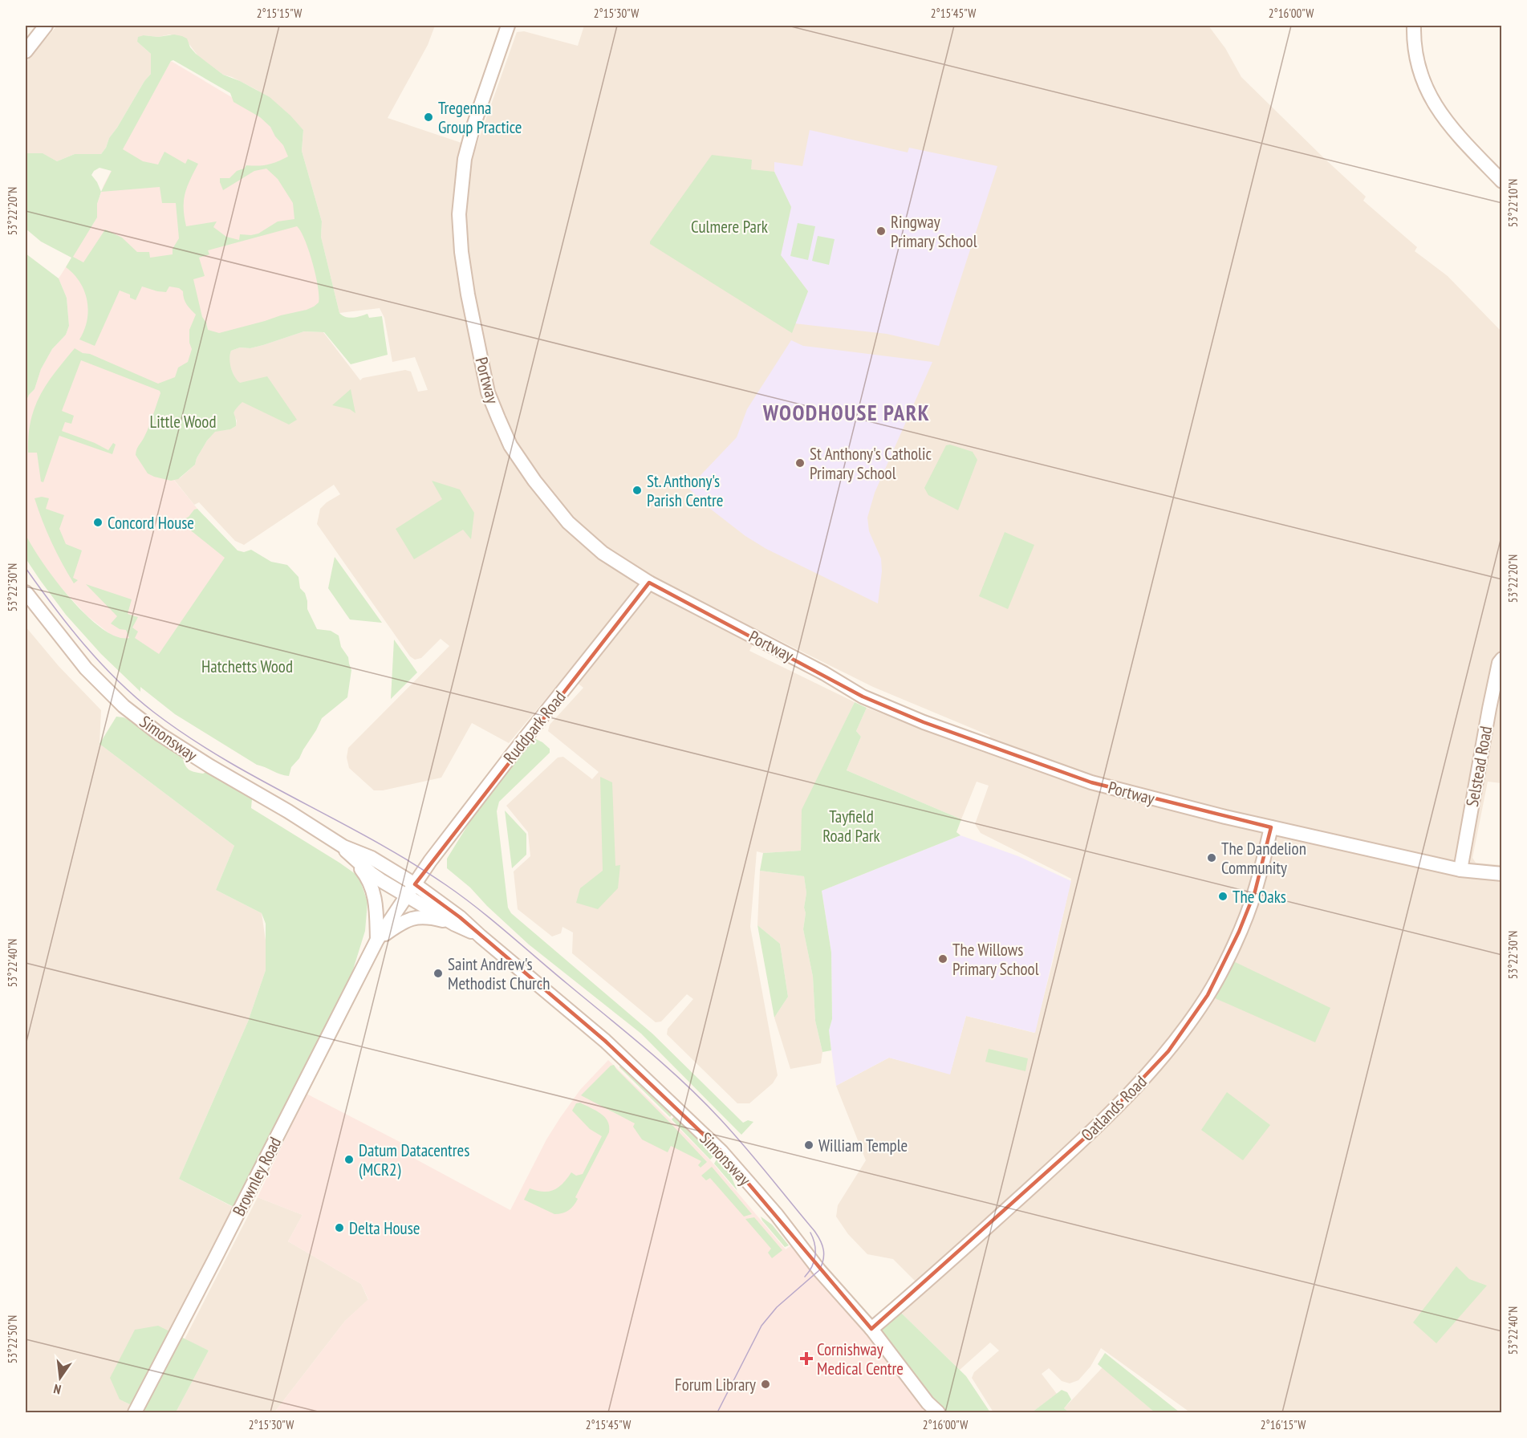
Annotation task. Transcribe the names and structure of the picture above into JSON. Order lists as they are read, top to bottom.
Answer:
{
  "streets": {
    "street": [
      "Portway",
      "Ruddpark Road",
      "Simonsway",
      "Selstead Road",
      "Oatlands Road",
      "Brownley Road"
    ]
  },
  "crossings": [
    ["Portway", "Ruddpark Road"],
    ["Portway", "Selstead Road"],
    ["Portway", "Oatlands Road"],
    ["Ruddpark Road", "Simonsway"],
    ["Ruddpark Road", "Brownley Road"],
    ["Simonsway", "Oatlands Road"],
    ["Simonsway", "Brownley Road"]
  ],
  "districts": ["WOODHOUSE PARK"],
  "parks": [
    "Culmere Park",
    "Little Wood",
    "Hatchetts Wood",
    "Tayfield Road Park"
  ],
  "places": {
    "other": [
      "Tregenna Group Practice",
      "Ringway Primary School",
      "St Anthony's Catholic Primary School",
      "St. Anthony's Parish Centre",
      "Concord House",
      "The Dandelion Community",
      "The Oaks",
      "The Willows Primary School",
      "Saint Andrew's Methodist Church",
      "William Temple",
      "Datum Datacentres (MCR2)",
      "Delta House",
      "Forum Library"
    ],
    "health": ["Cornishway Medical Centre"]
  },
  "north": "bottom",
  "coordinates": [
    "2°15'15\"W",
    "2°15'30\"W",
    "2°15'45\"W",
    "2°16'00\"W",
    "53°22'10\"N",
    "53°22'20\"N",
    "53°22'30\"N",
    "53°22'40\"N",
    "53°22'50\"N",
    "2°16'15\"W"
  ]
}
